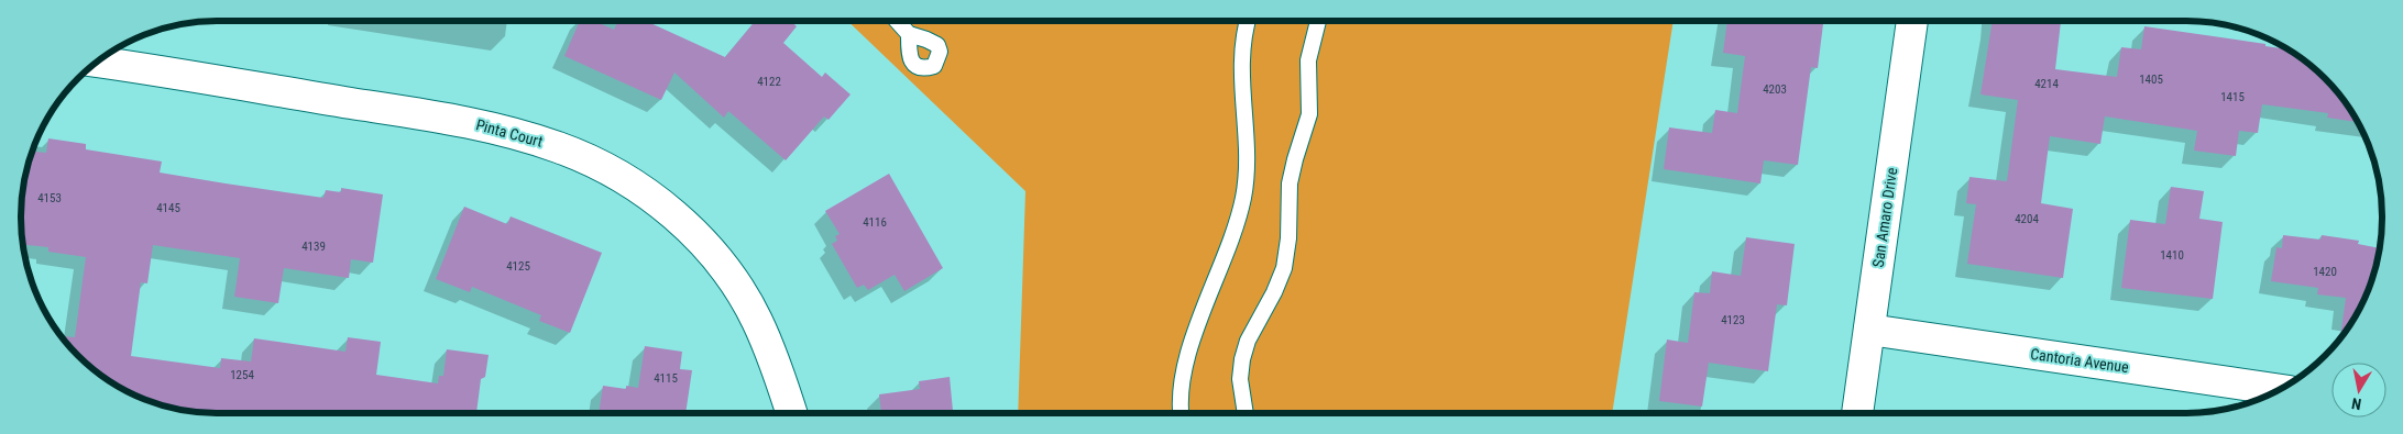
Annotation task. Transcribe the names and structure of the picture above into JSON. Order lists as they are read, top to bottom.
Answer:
{
  "streets": {
    "street": ["Pinta Court", "San Amaro Drive", "Cantoria Avenue"]
  },
  "crossings": [
    ["San Amaro Drive", "Cantoria Avenue"]
  ],
  "house_numbers": [
    "1405",
    "4122",
    "4214",
    "4203",
    "1415",
    "4153",
    "4145",
    "4204",
    "4116",
    "4139",
    "1410",
    "4125",
    "1420",
    "4123",
    "1254",
    "4115"
  ],
  "north": "bottom"
}
